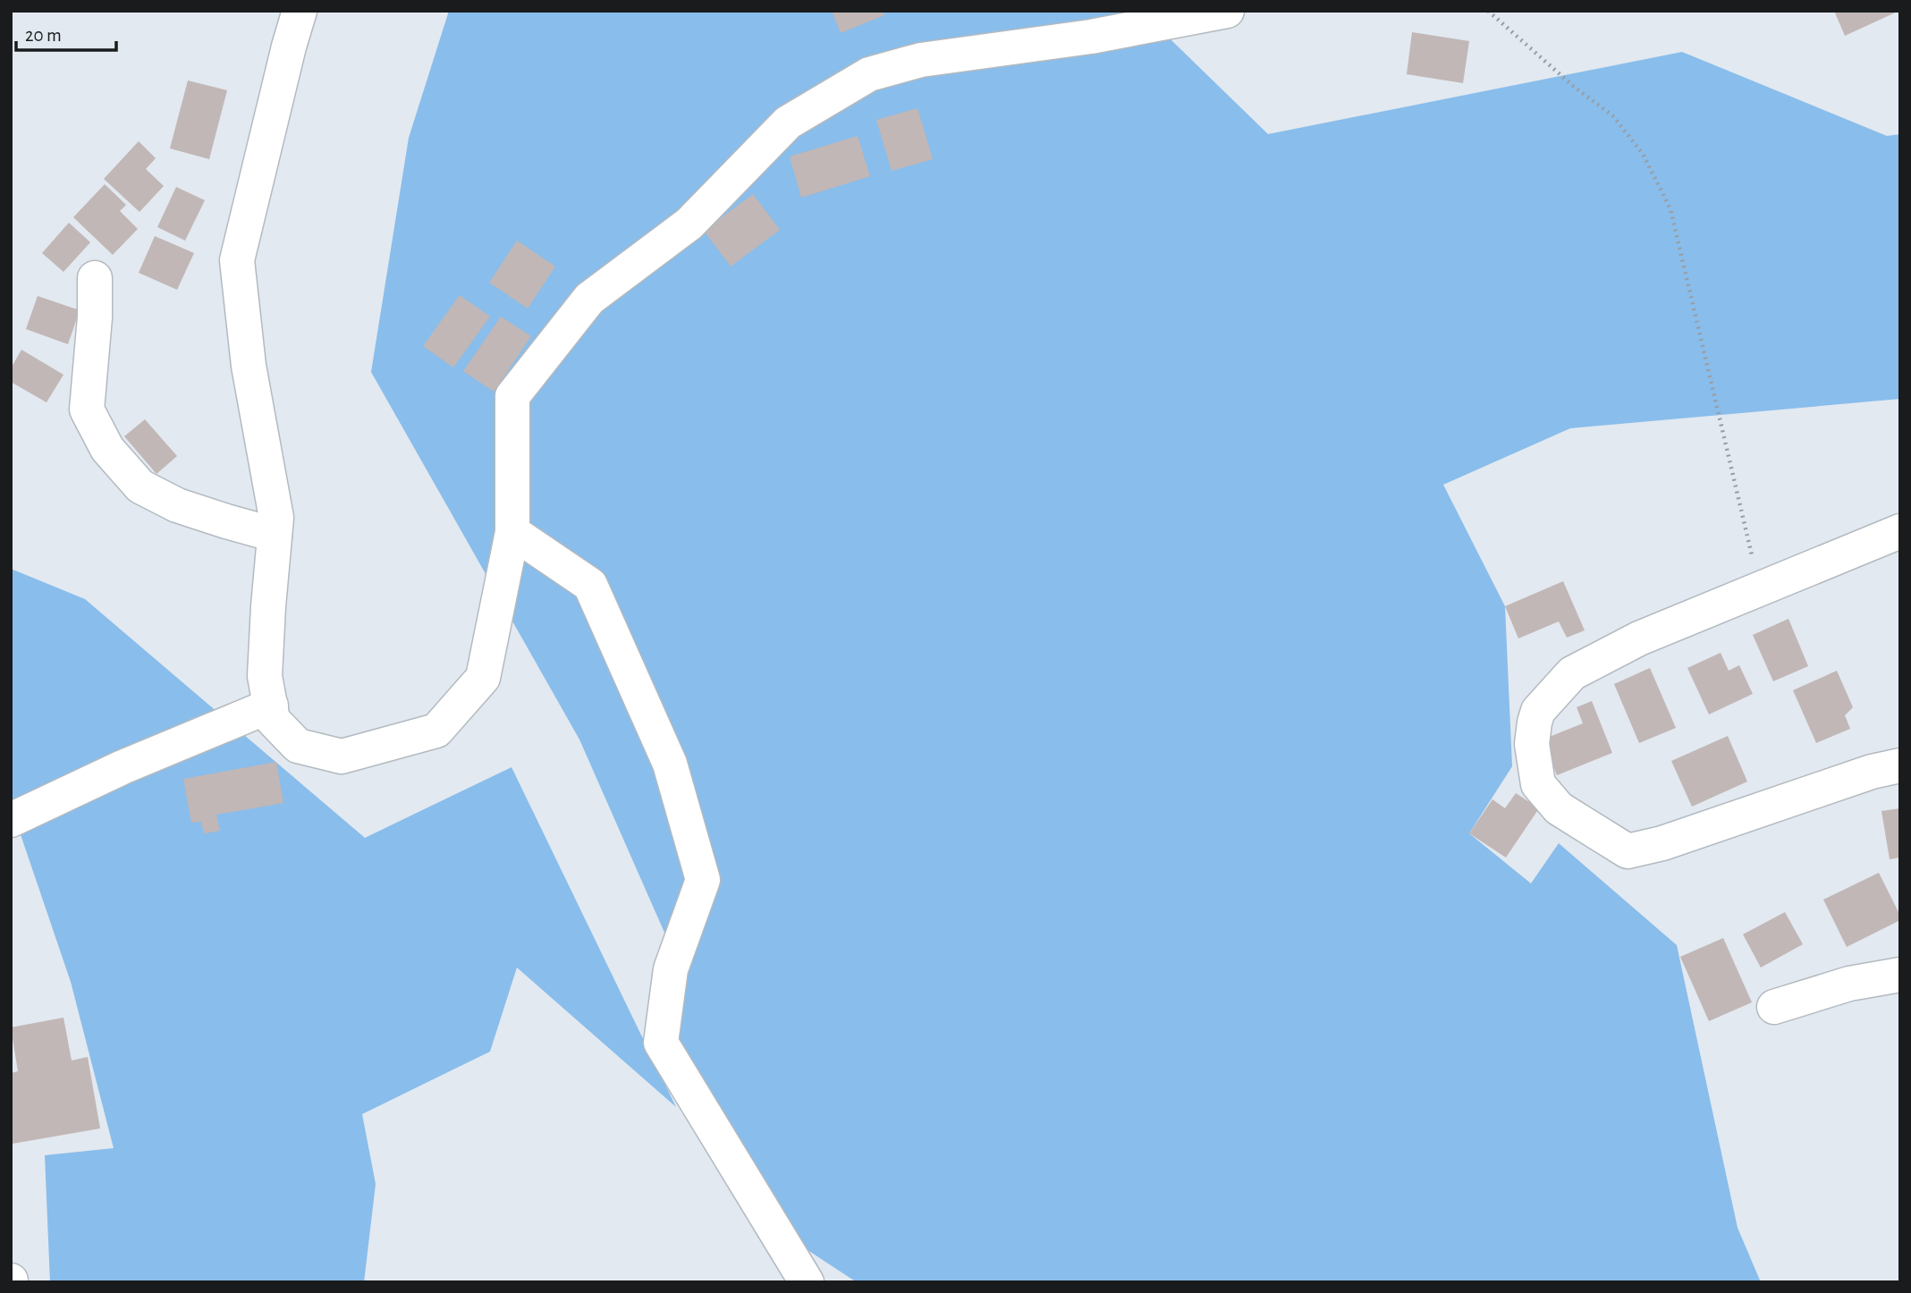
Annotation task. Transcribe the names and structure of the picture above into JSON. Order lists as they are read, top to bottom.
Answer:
{
  "scale_bar": "20 m"
}
